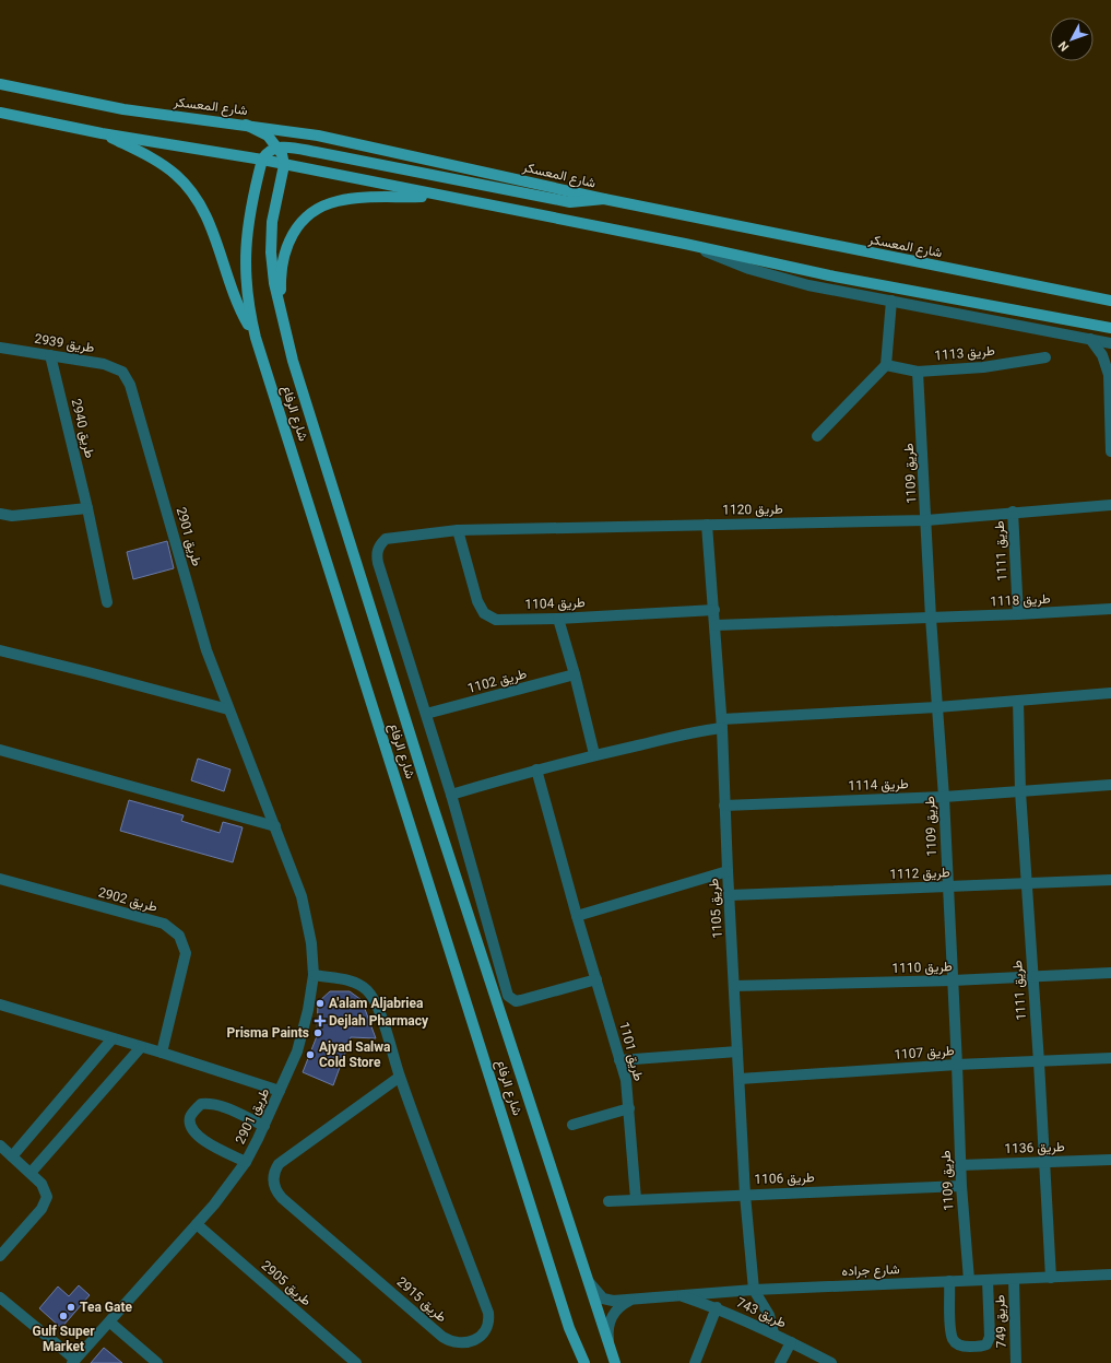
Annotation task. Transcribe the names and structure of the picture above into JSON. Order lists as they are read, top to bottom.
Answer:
{
  "streets": {
    "main road": ["شارع المعسكر", "شارع الرفاع"],
    "street": [
      "طريق 2939",
      "طريق 1113",
      "طريق 2940",
      "طريق 1109",
      "طريق 1120",
      "طريق 2901",
      "طريق 1111",
      "طريق 1118",
      "طريق 1104",
      "طريق 1102",
      "طريق 1114",
      "طريق 1112",
      "طريق 2902",
      "طريق 1105",
      "طريق 1110",
      "طريق 1101",
      "طريق 1107",
      "طريق 1136",
      "طريق 1106",
      "شارع جراده",
      "طريق 2905",
      "طريق 2915",
      "طريق 743",
      "طريق 749"
    ]
  },
  "crossings": [
    ["طريق 2939", "طريق 2940"],
    ["طريق 2939", "طريق 2901"],
    ["طريق 1113", "طريق 1109"],
    ["شارع الرفاع", "شارع جراده"],
    ["طريق 1109", "طريق 1120"],
    ["طريق 1109", "طريق 1118"],
    ["طريق 1109", "طريق 1114"],
    ["طريق 1109", "طريق 1112"],
    ["طريق 1109", "طريق 1110"],
    ["طريق 1109", "طريق 1107"],
    ["طريق 1109", "طريق 1136"],
    ["طريق 1109", "طريق 1106"],
    ["طريق 1109", "شارع جراده"],
    ["طريق 1120", "طريق 1111"],
    ["طريق 1120", "طريق 1104"],
    ["طريق 1120", "طريق 1102"],
    ["طريق 1120", "طريق 1105"],
    ["طريق 2901", "طريق 2905"],
    ["طريق 2901", "طريق 2915"],
    ["طريق 1111", "طريق 1118"],
    ["طريق 1111", "طريق 1114"],
    ["طريق 1111", "طريق 1112"],
    ["طريق 1111", "طريق 1110"],
    ["طريق 1111", "طريق 1107"],
    ["طريق 1111", "طريق 1136"],
    ["طريق 1111", "شارع جراده"],
    ["طريق 1118", "طريق 1105"],
    ["طريق 1104", "طريق 1105"],
    ["طريق 1114", "طريق 1105"],
    ["طريق 1112", "طريق 1105"],
    ["طريق 1105", "طريق 1110"],
    ["طريق 1105", "طريق 1107"],
    ["طريق 1105", "طريق 1106"],
    ["طريق 1105", "شارع جراده"],
    ["طريق 1101", "طريق 1106"],
    ["شارع جراده", "طريق 743"],
    ["شارع جراده", "طريق 749"]
  ],
  "places": {
    "other": [
      "A'alam Aljabriea",
      "Prisma Paints",
      "Ajyad Salwa Cold Store",
      "Tea Gate",
      "Gulf Super Market"
    ],
    "health": ["Dejlah Pharmacy"]
  },
  "north": "bottom left"
}
